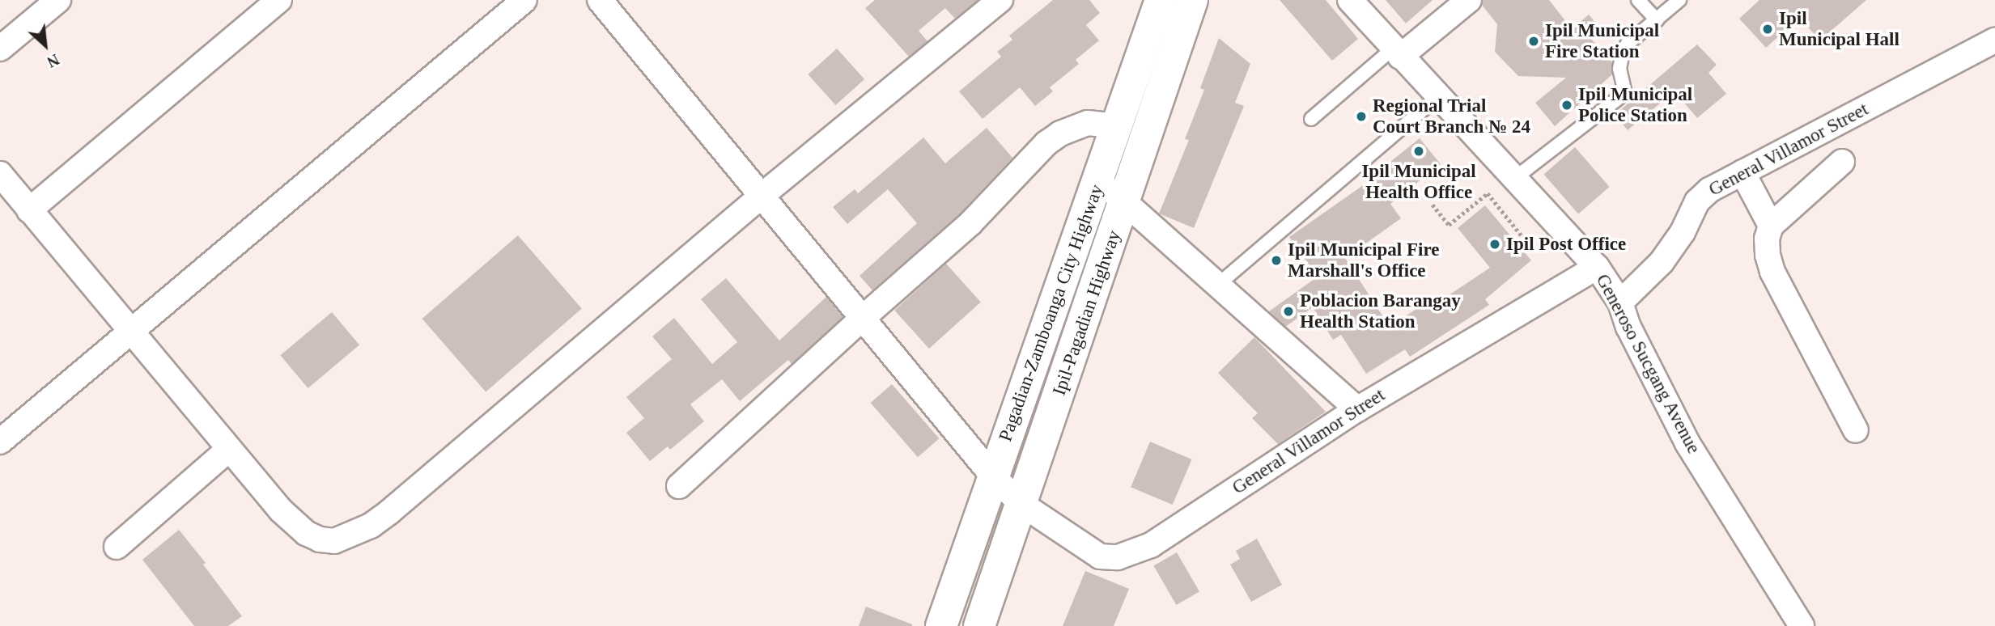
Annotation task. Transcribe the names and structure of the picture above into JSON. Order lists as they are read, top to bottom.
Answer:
{
  "streets": {
    "main road": ["Pagadian-Zamboanga City Highway", "Ipil-Pagadian Highway"],
    "street": ["General Villamor Street", "Generoso Sucgang Avenue"]
  },
  "crossings": [
    ["General Villamor Street", "Pagadian-Zamboanga City Highway"],
    ["General Villamor Street", "Ipil-Pagadian Highway"],
    ["General Villamor Street", "Generoso Sucgang Avenue"]
  ],
  "places": [
    "Ipil Municipal Hall",
    "Ipil Municipal Fire Station",
    "Ipil Municipal Police Station",
    "Regional Trial Court Branch № 24",
    "Ipil Municipal Health Office",
    "Ipil Post Office",
    "Ipil Municipal Fire Marshall's Office",
    "Poblacion Barangay Health Station"
  ],
  "north": "bottom right"
}
